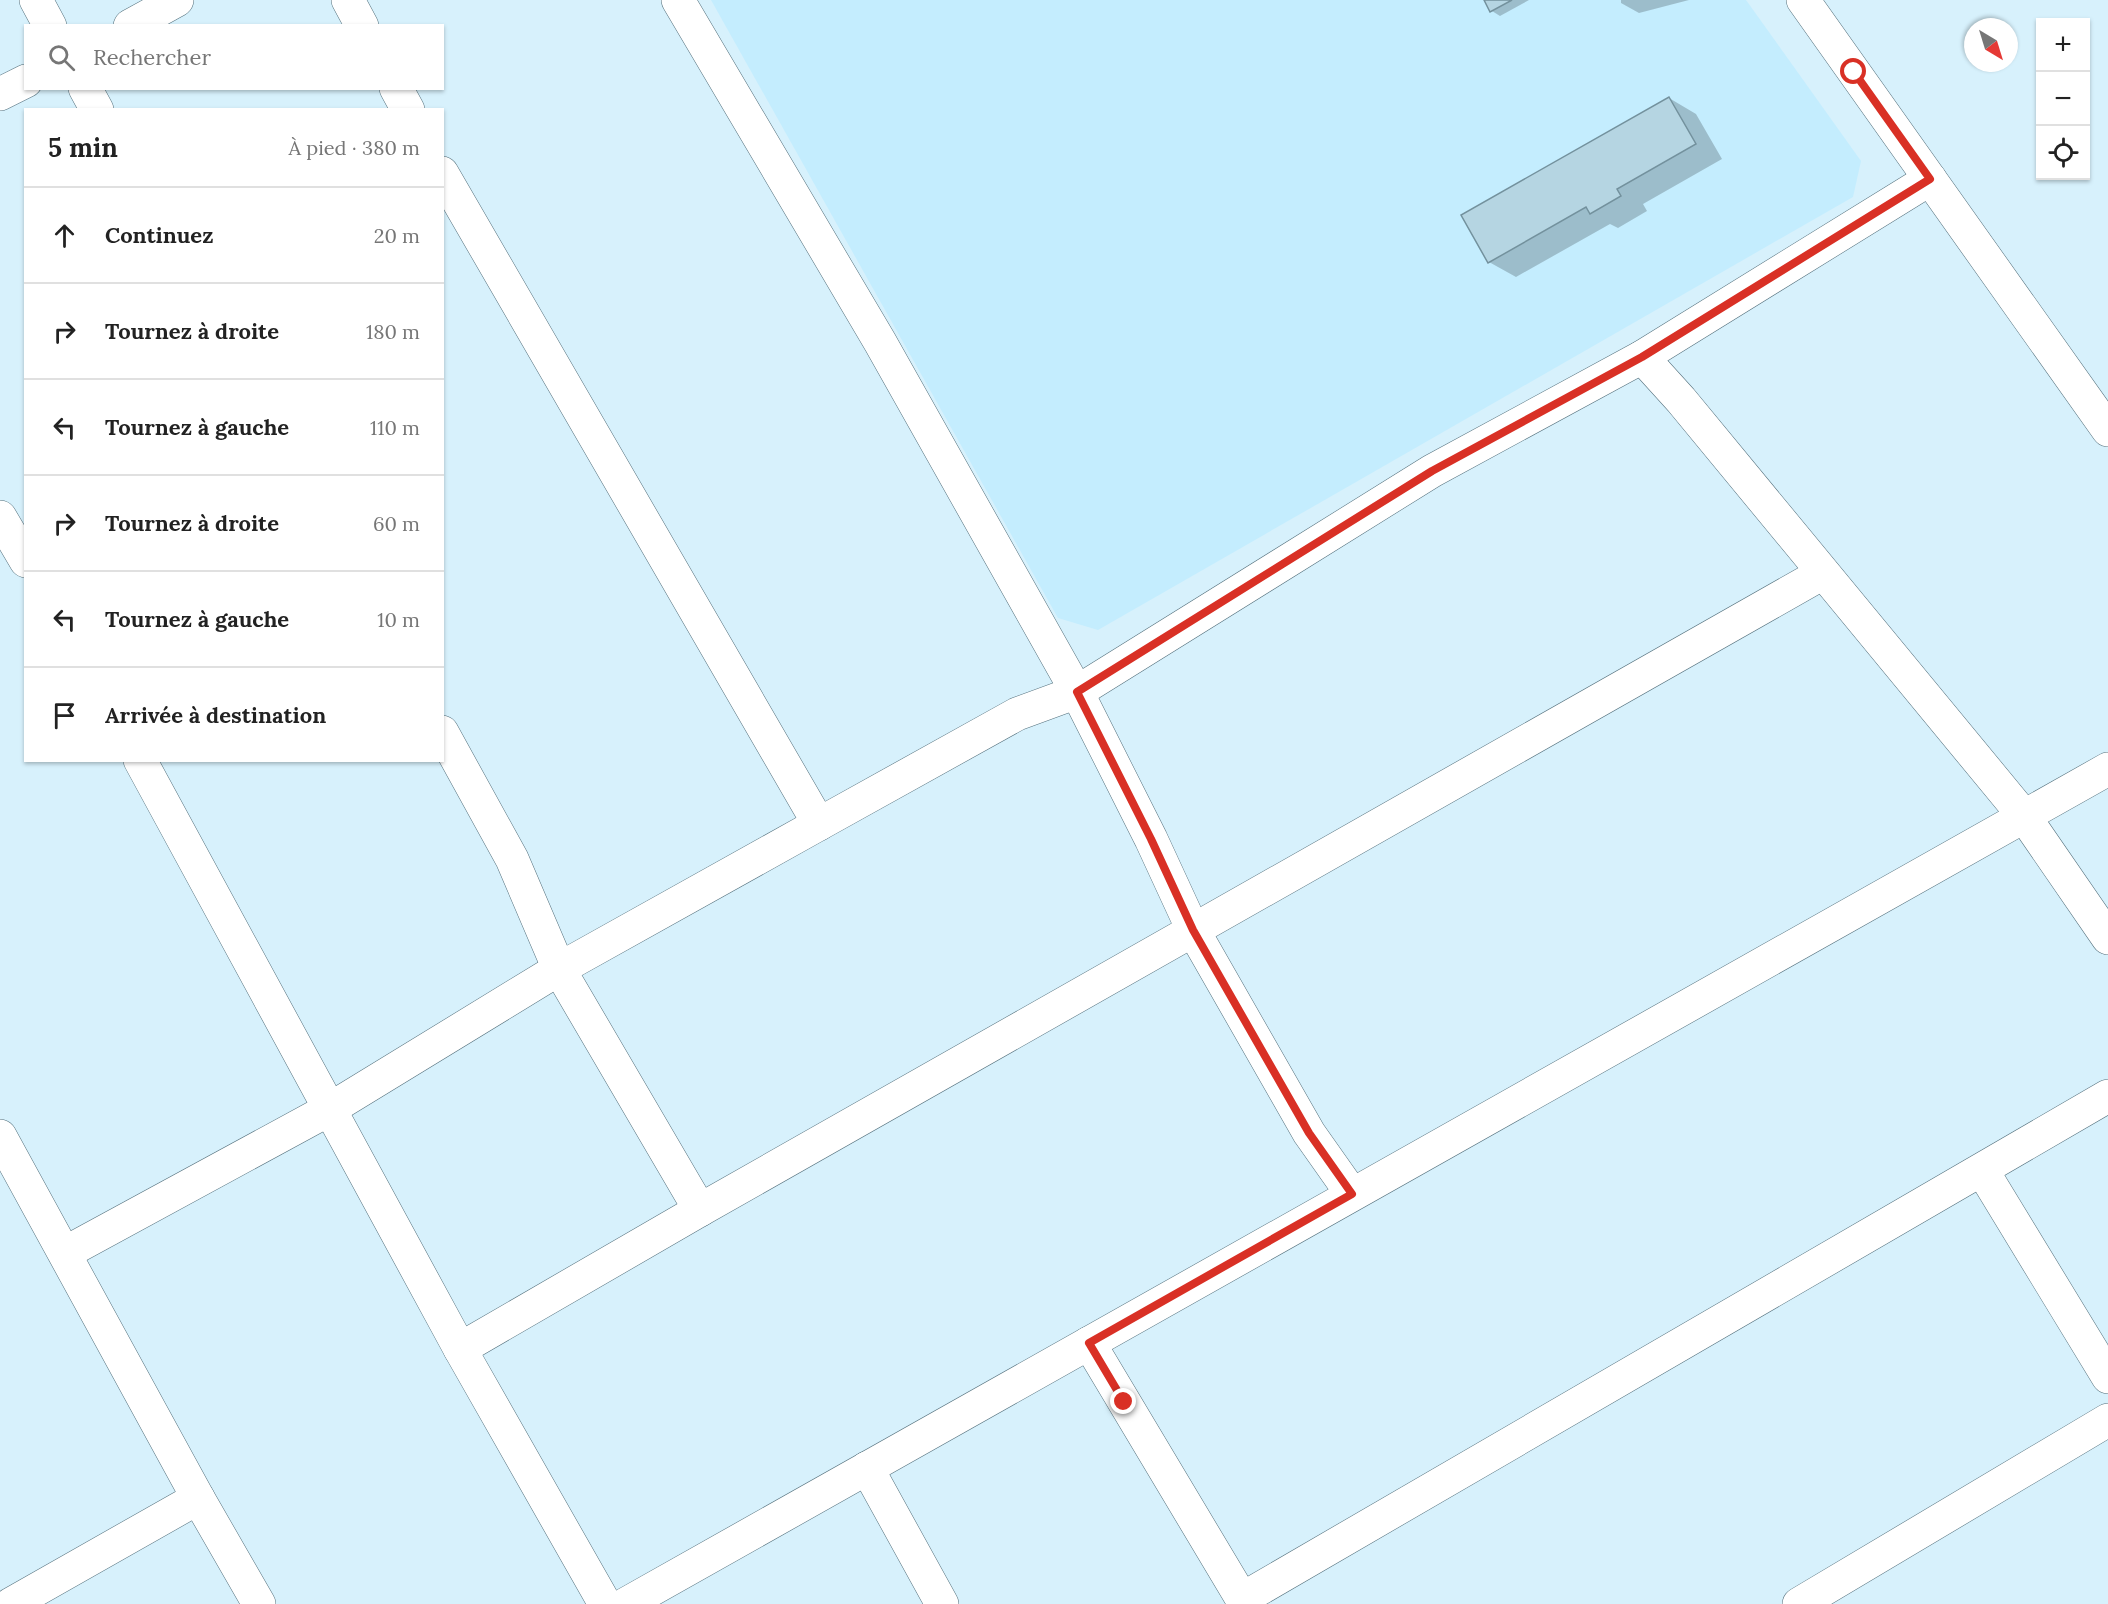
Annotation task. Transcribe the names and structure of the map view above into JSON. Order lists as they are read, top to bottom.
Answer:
{
  "north": "bottom right",
  "page": {
    "map_buttons": ["+", "−"],
    "search": "Rechercher",
    "heading": ["5 min", "À pied · 380 m"],
    "list": [
      ["Continuez", "20 m"],
      ["Tournez à droite", "180 m"],
      ["Tournez à gauche", "110 m"],
      ["Tournez à droite", "60 m"],
      ["Tournez à gauche", "10 m"],
      "Arrivée à destination"
    ]
  }
}
